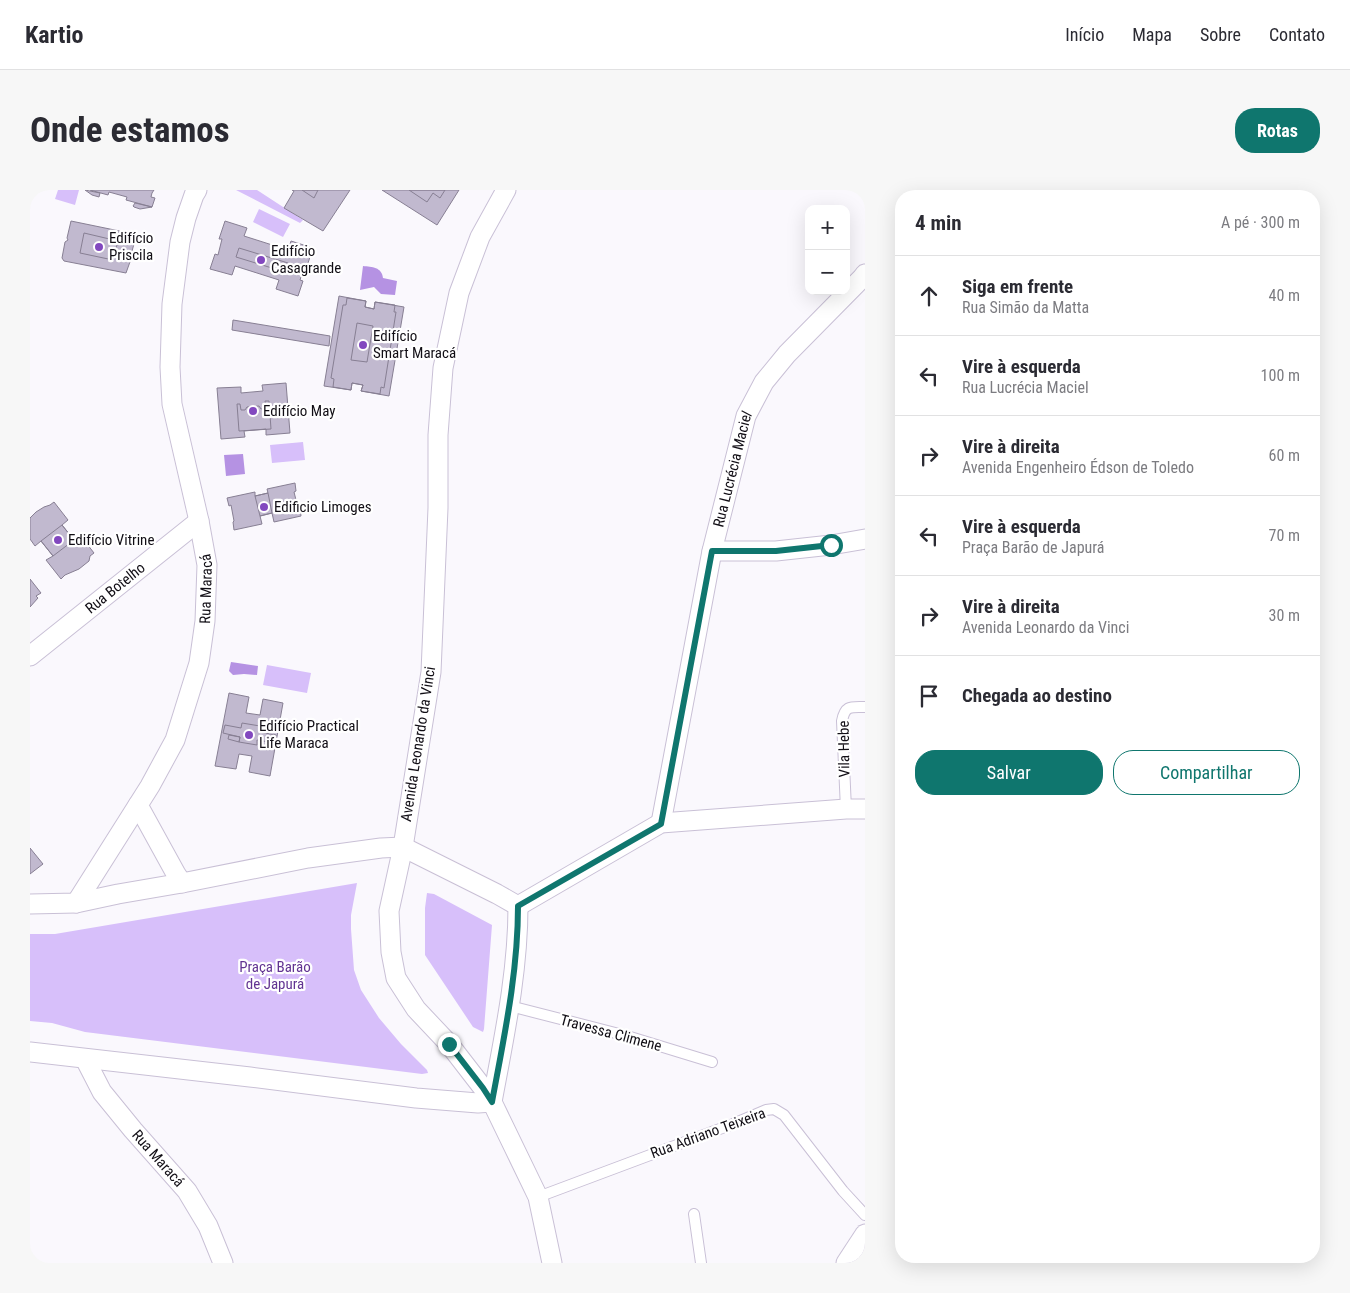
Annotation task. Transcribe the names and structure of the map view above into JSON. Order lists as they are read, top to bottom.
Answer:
{
  "streets": {
    "street": [
      "Rua Lucrécia Maciel",
      "Rua Botelho",
      "Rua Maracá",
      "Avenida Leonardo da Vinci"
    ],
    "lane": ["Vila Hebe", "Travessa Climene", "Rua Adriano Teixeira"]
  },
  "crossings": [
    ["Rua Botelho", "Rua Maracá"],
    ["Avenida Leonardo da Vinci", "Rua Adriano Teixeira"]
  ],
  "parks": ["Praça Barão de Japurá"],
  "places": [
    "Edifício Priscila",
    "Edifício Casagrande",
    "Edifício Smart Maracá",
    "Edifício May",
    "Edificio Limoges",
    "Edifício Vitrine",
    "Edifício Practical Life Maraca"
  ],
  "page": {
    "header": "Kartio",
    "nav": [
      "Início",
      "Mapa",
      "Sobre",
      "Contato"
    ],
    "buttons": [
      "Rotas",
      ["Salvar", "Compartilhar"]
    ],
    "title": "Onde estamos",
    "heading": ["4 min", "A pé · 300 m"],
    "map_buttons": ["+", "−"],
    "list": [
      ["Siga em frente", "Rua Simão da Matta", "40 m"],
      ["Vire à esquerda", "Rua Lucrécia Maciel", "100 m"],
      ["Vire à direita", "Avenida Engenheiro Édson de Toledo", "60 m"],
      ["Vire à esquerda", "Praça Barão de Japurá", "70 m"],
      ["Vire à direita", "Avenida Leonardo da Vinci", "30 m"],
      "Chegada ao destino"
    ]
  }
}
